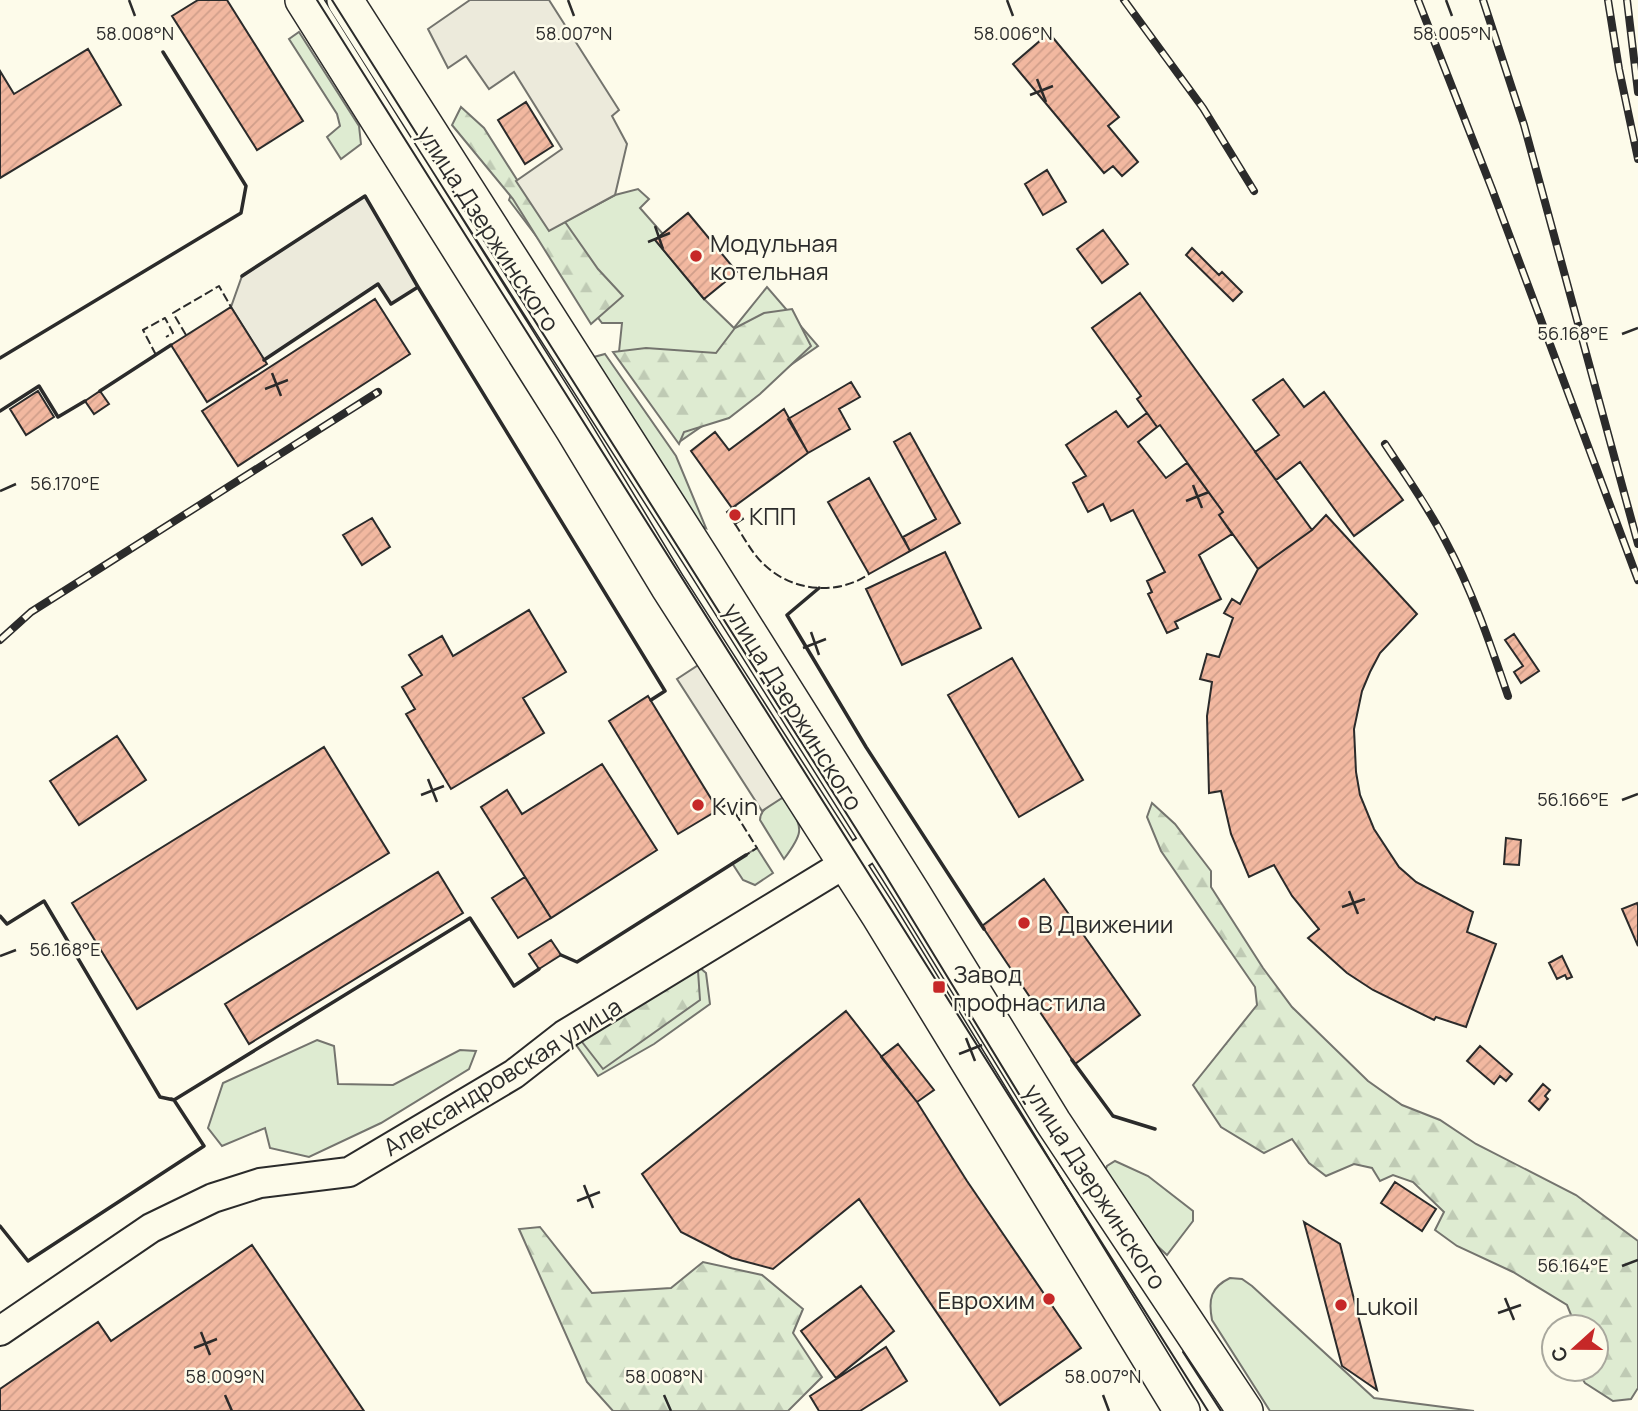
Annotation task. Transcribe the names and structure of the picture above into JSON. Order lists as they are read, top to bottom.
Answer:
{
  "streets": {
    "main road": ["улица Дзержинского"],
    "street": ["Александровская улица"]
  },
  "crossings": [
    ["улица Дзержинского", "Александровская улица"]
  ],
  "places": {
    "other": [
      "Модульная котельная",
      "КПП",
      "Kvin",
      "В Движении",
      "Еврохим",
      "Lukoil"
    ],
    "transit": ["Завод профнастила"]
  },
  "north": "left",
  "coordinates": [
    "58.008°N",
    "58.007°N",
    "58.006°N",
    "58.005°N",
    "56.168°E",
    "56.170°E",
    "56.166°E",
    "56.164°E",
    "58.009°N"
  ]
}
